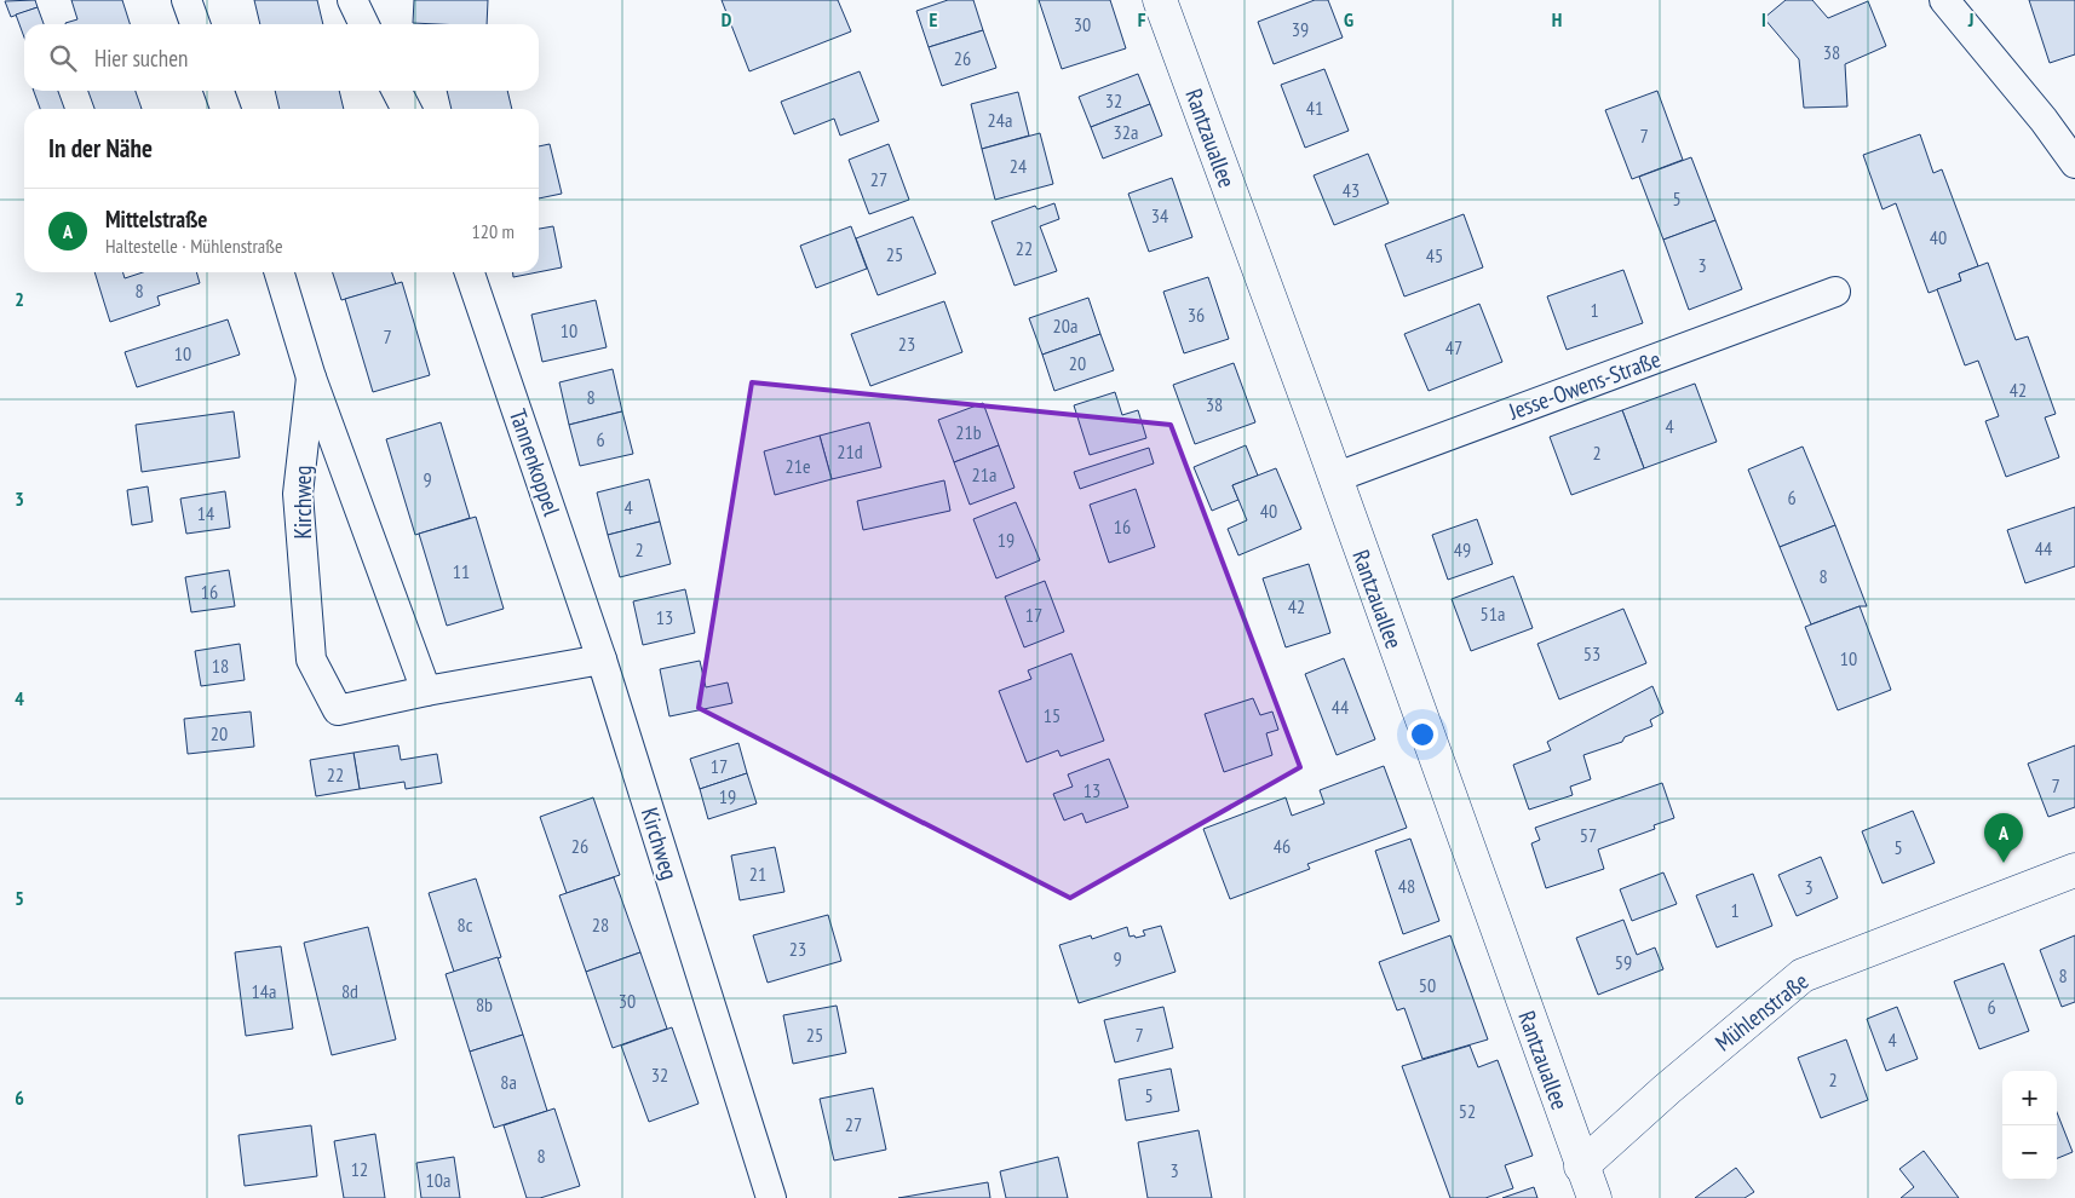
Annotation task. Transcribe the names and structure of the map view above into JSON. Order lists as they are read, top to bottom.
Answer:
{
  "streets": {
    "main road": ["Rantzauallee", "Mühlenstraße"],
    "street": ["Jesse-Owens-Straße", "Tannenkoppel", "Kirchweg"]
  },
  "crossings": [
    ["Rantzauallee", "Jesse-Owens-Straße"],
    ["Rantzauallee", "Mühlenstraße"],
    ["Tannenkoppel", "Kirchweg"]
  ],
  "house_numbers": [
    "30",
    "39",
    "38",
    "26",
    "32",
    "41",
    "24a",
    "32a",
    "7",
    "24",
    "27",
    "43",
    "5",
    "34",
    "40",
    "22",
    "25",
    "45",
    "3",
    "8",
    "1",
    "36",
    "20a",
    "10",
    "7",
    "23",
    "47",
    "10",
    "20",
    "42",
    "8",
    "38",
    "4",
    "21b",
    "6",
    "21d",
    "2",
    "21e",
    "21a",
    "9",
    "6",
    "4",
    "40",
    "14",
    "16",
    "19",
    "44",
    "2",
    "49",
    "11",
    "8",
    "16",
    "42",
    "51a",
    "17",
    "13",
    "53",
    "10",
    "18",
    "44",
    "15",
    "20",
    "17",
    "22",
    "7",
    "13",
    "19",
    "57",
    "26",
    "46",
    "5",
    "21",
    "48",
    "3",
    "1",
    "8c",
    "28",
    "23",
    "9",
    "59",
    "8",
    "50",
    "14a",
    "8d",
    "30",
    "8b",
    "6",
    "25",
    "7",
    "4",
    "32",
    "2",
    "8a",
    "5",
    "52",
    "27",
    "8",
    "12",
    "3",
    "10a"
  ],
  "page": {
    "search": "Hier suchen",
    "heading": "In der Nähe",
    "list": [
      {
        "mark": "A",
        "name": "Mittelstraße",
        "note": "Haltestelle · Mühlenstraße",
        "value": "120 m"
      }
    ],
    "pins": "A",
    "map_buttons": ["+", "−"]
  },
  "grid": {
    "columns": [
      "D",
      "E",
      "F",
      "G",
      "H",
      "I",
      "J"
    ],
    "rows": [
      "2",
      "3",
      "4",
      "5",
      "6"
    ]
  }
}
